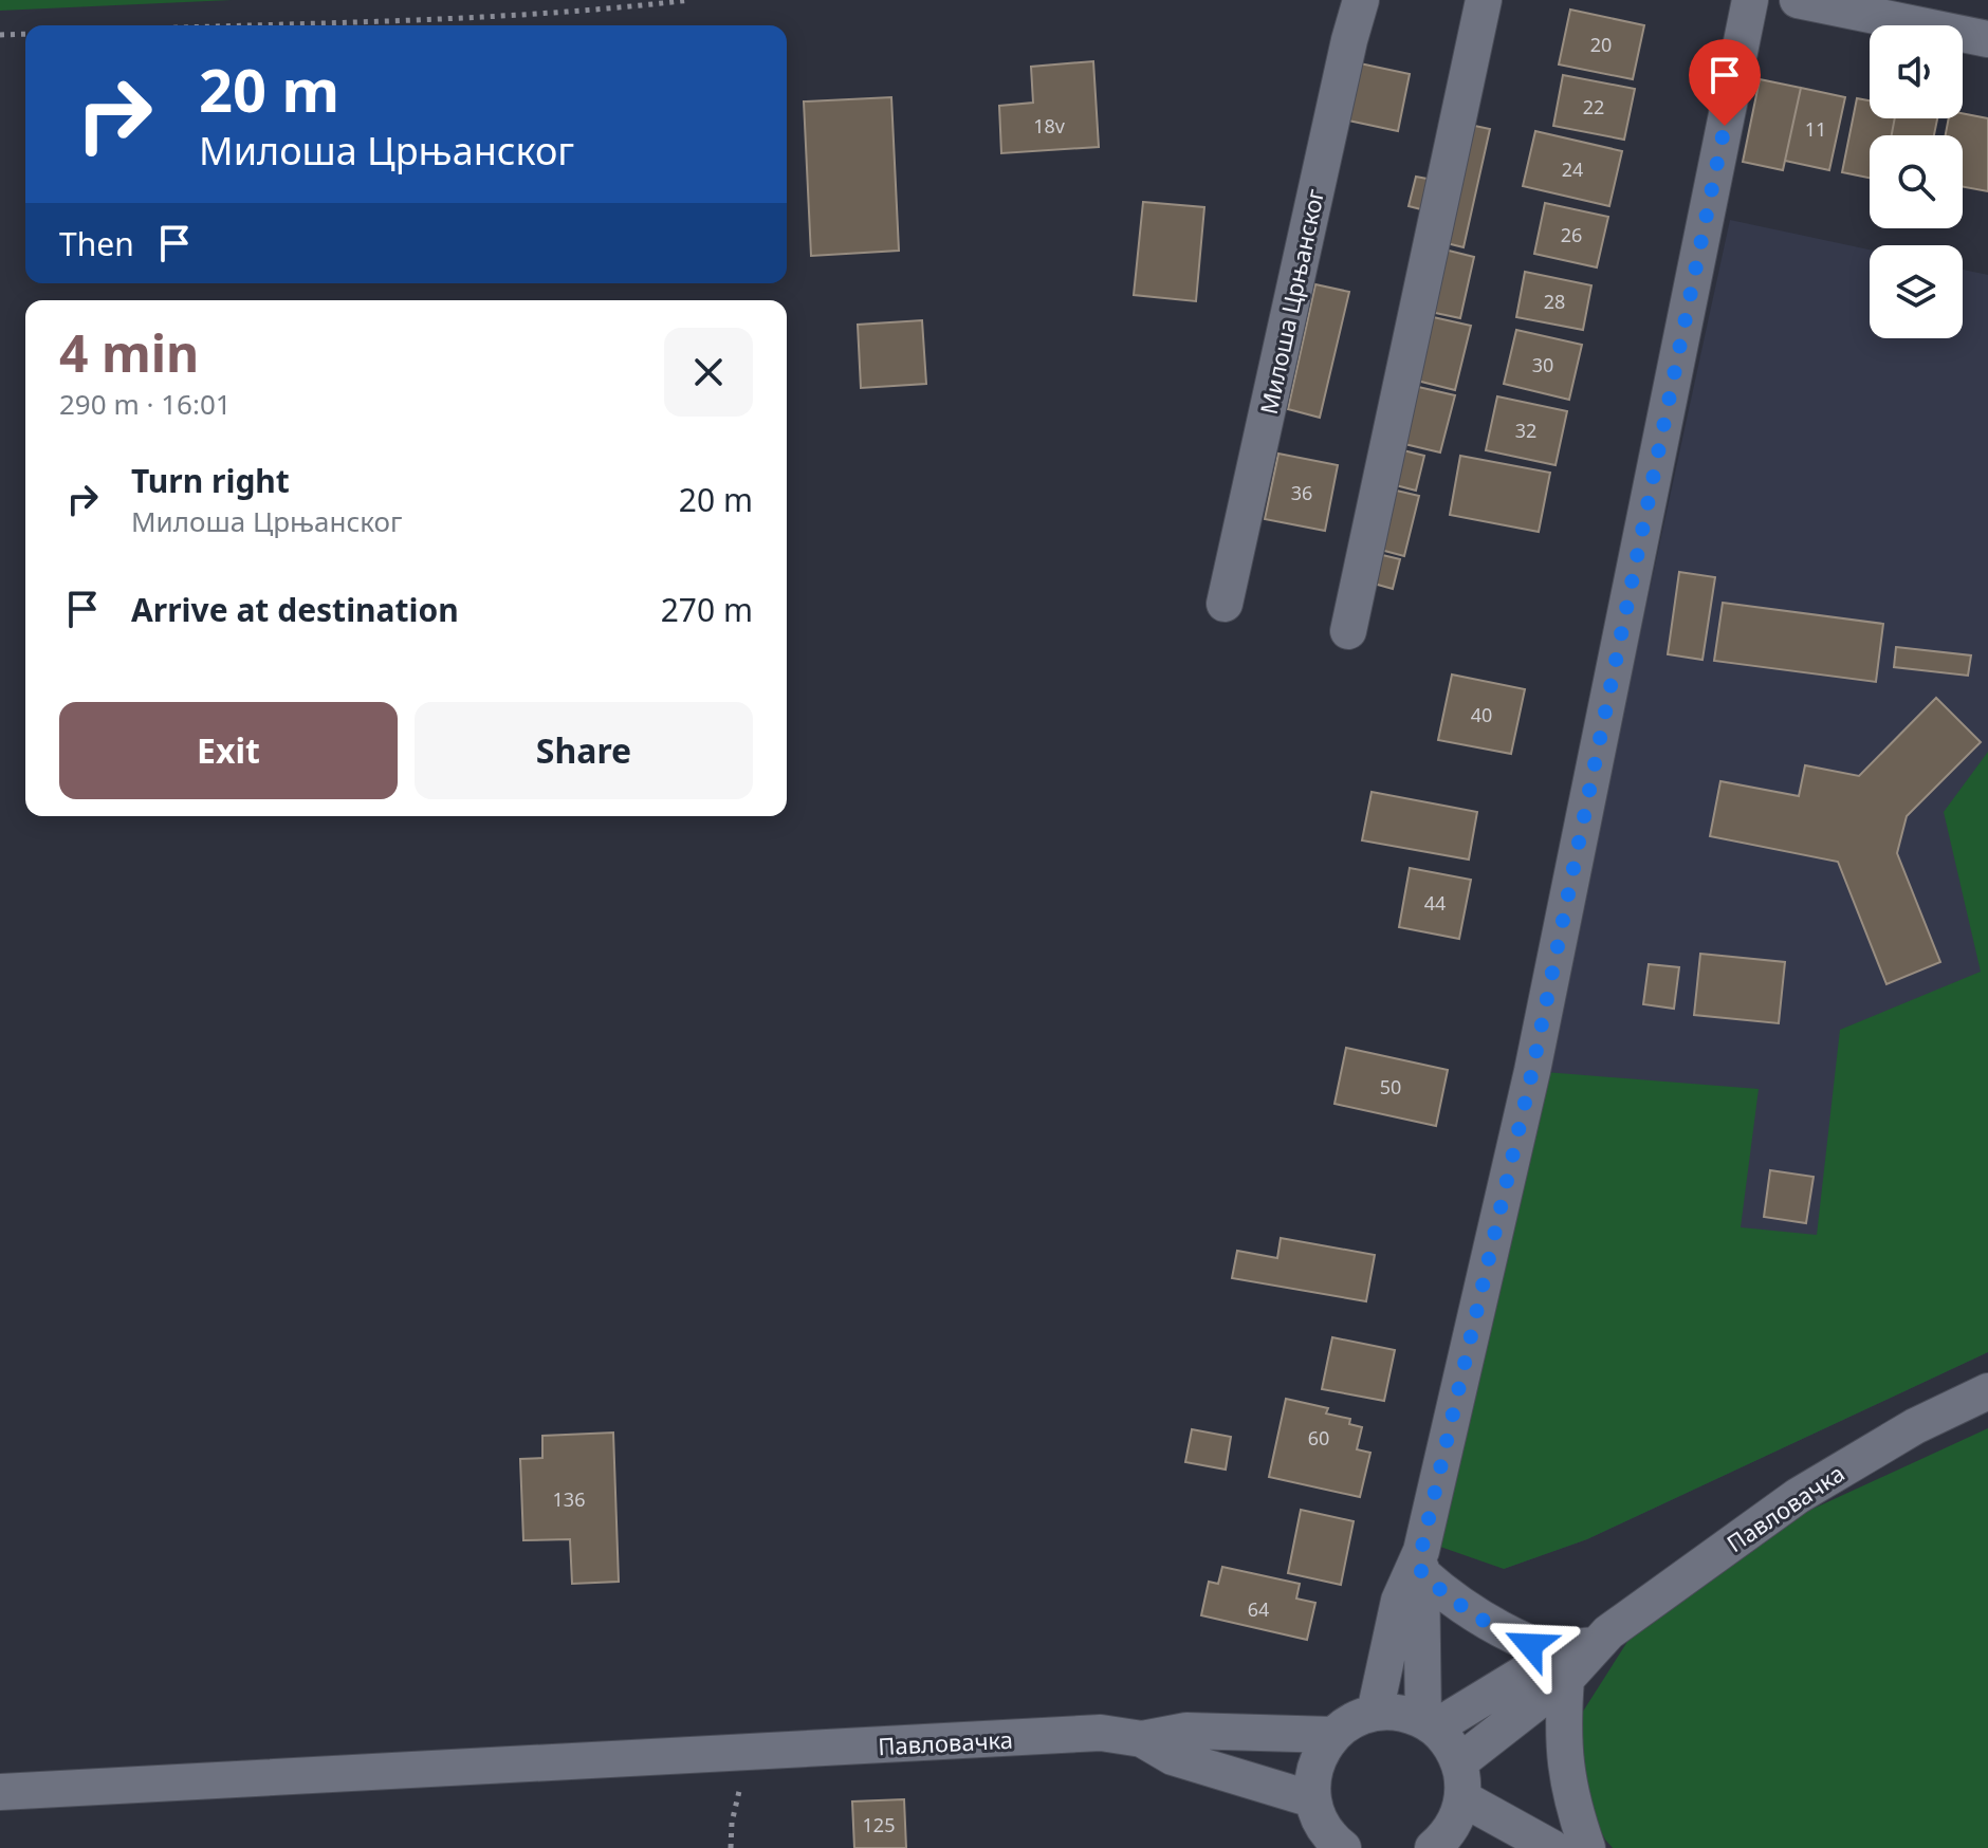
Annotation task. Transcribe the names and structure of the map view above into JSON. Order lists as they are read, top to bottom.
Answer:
{
  "streets": {
    "street": ["Милоша Црњанског", "Павловачка"]
  },
  "house_numbers": [
    "20",
    "22",
    "18v",
    "11",
    "24",
    "26",
    "28",
    "30",
    "32",
    "36",
    "40",
    "44",
    "50",
    "60",
    "136",
    "64",
    "125"
  ],
  "page": {
    "turn": ["20 m", "Милоша Црњанског"],
    "then": "Then",
    "heading": ["4 min", "290 m · 16:01"],
    "list": [
      {
        "name": "Turn right",
        "note": "Милоша Црњанског",
        "value": "20 m"
      },
      {
        "name": "Arrive at destination",
        "value": "270 m"
      }
    ],
    "buttons": ["Exit", "Share"]
  }
}
